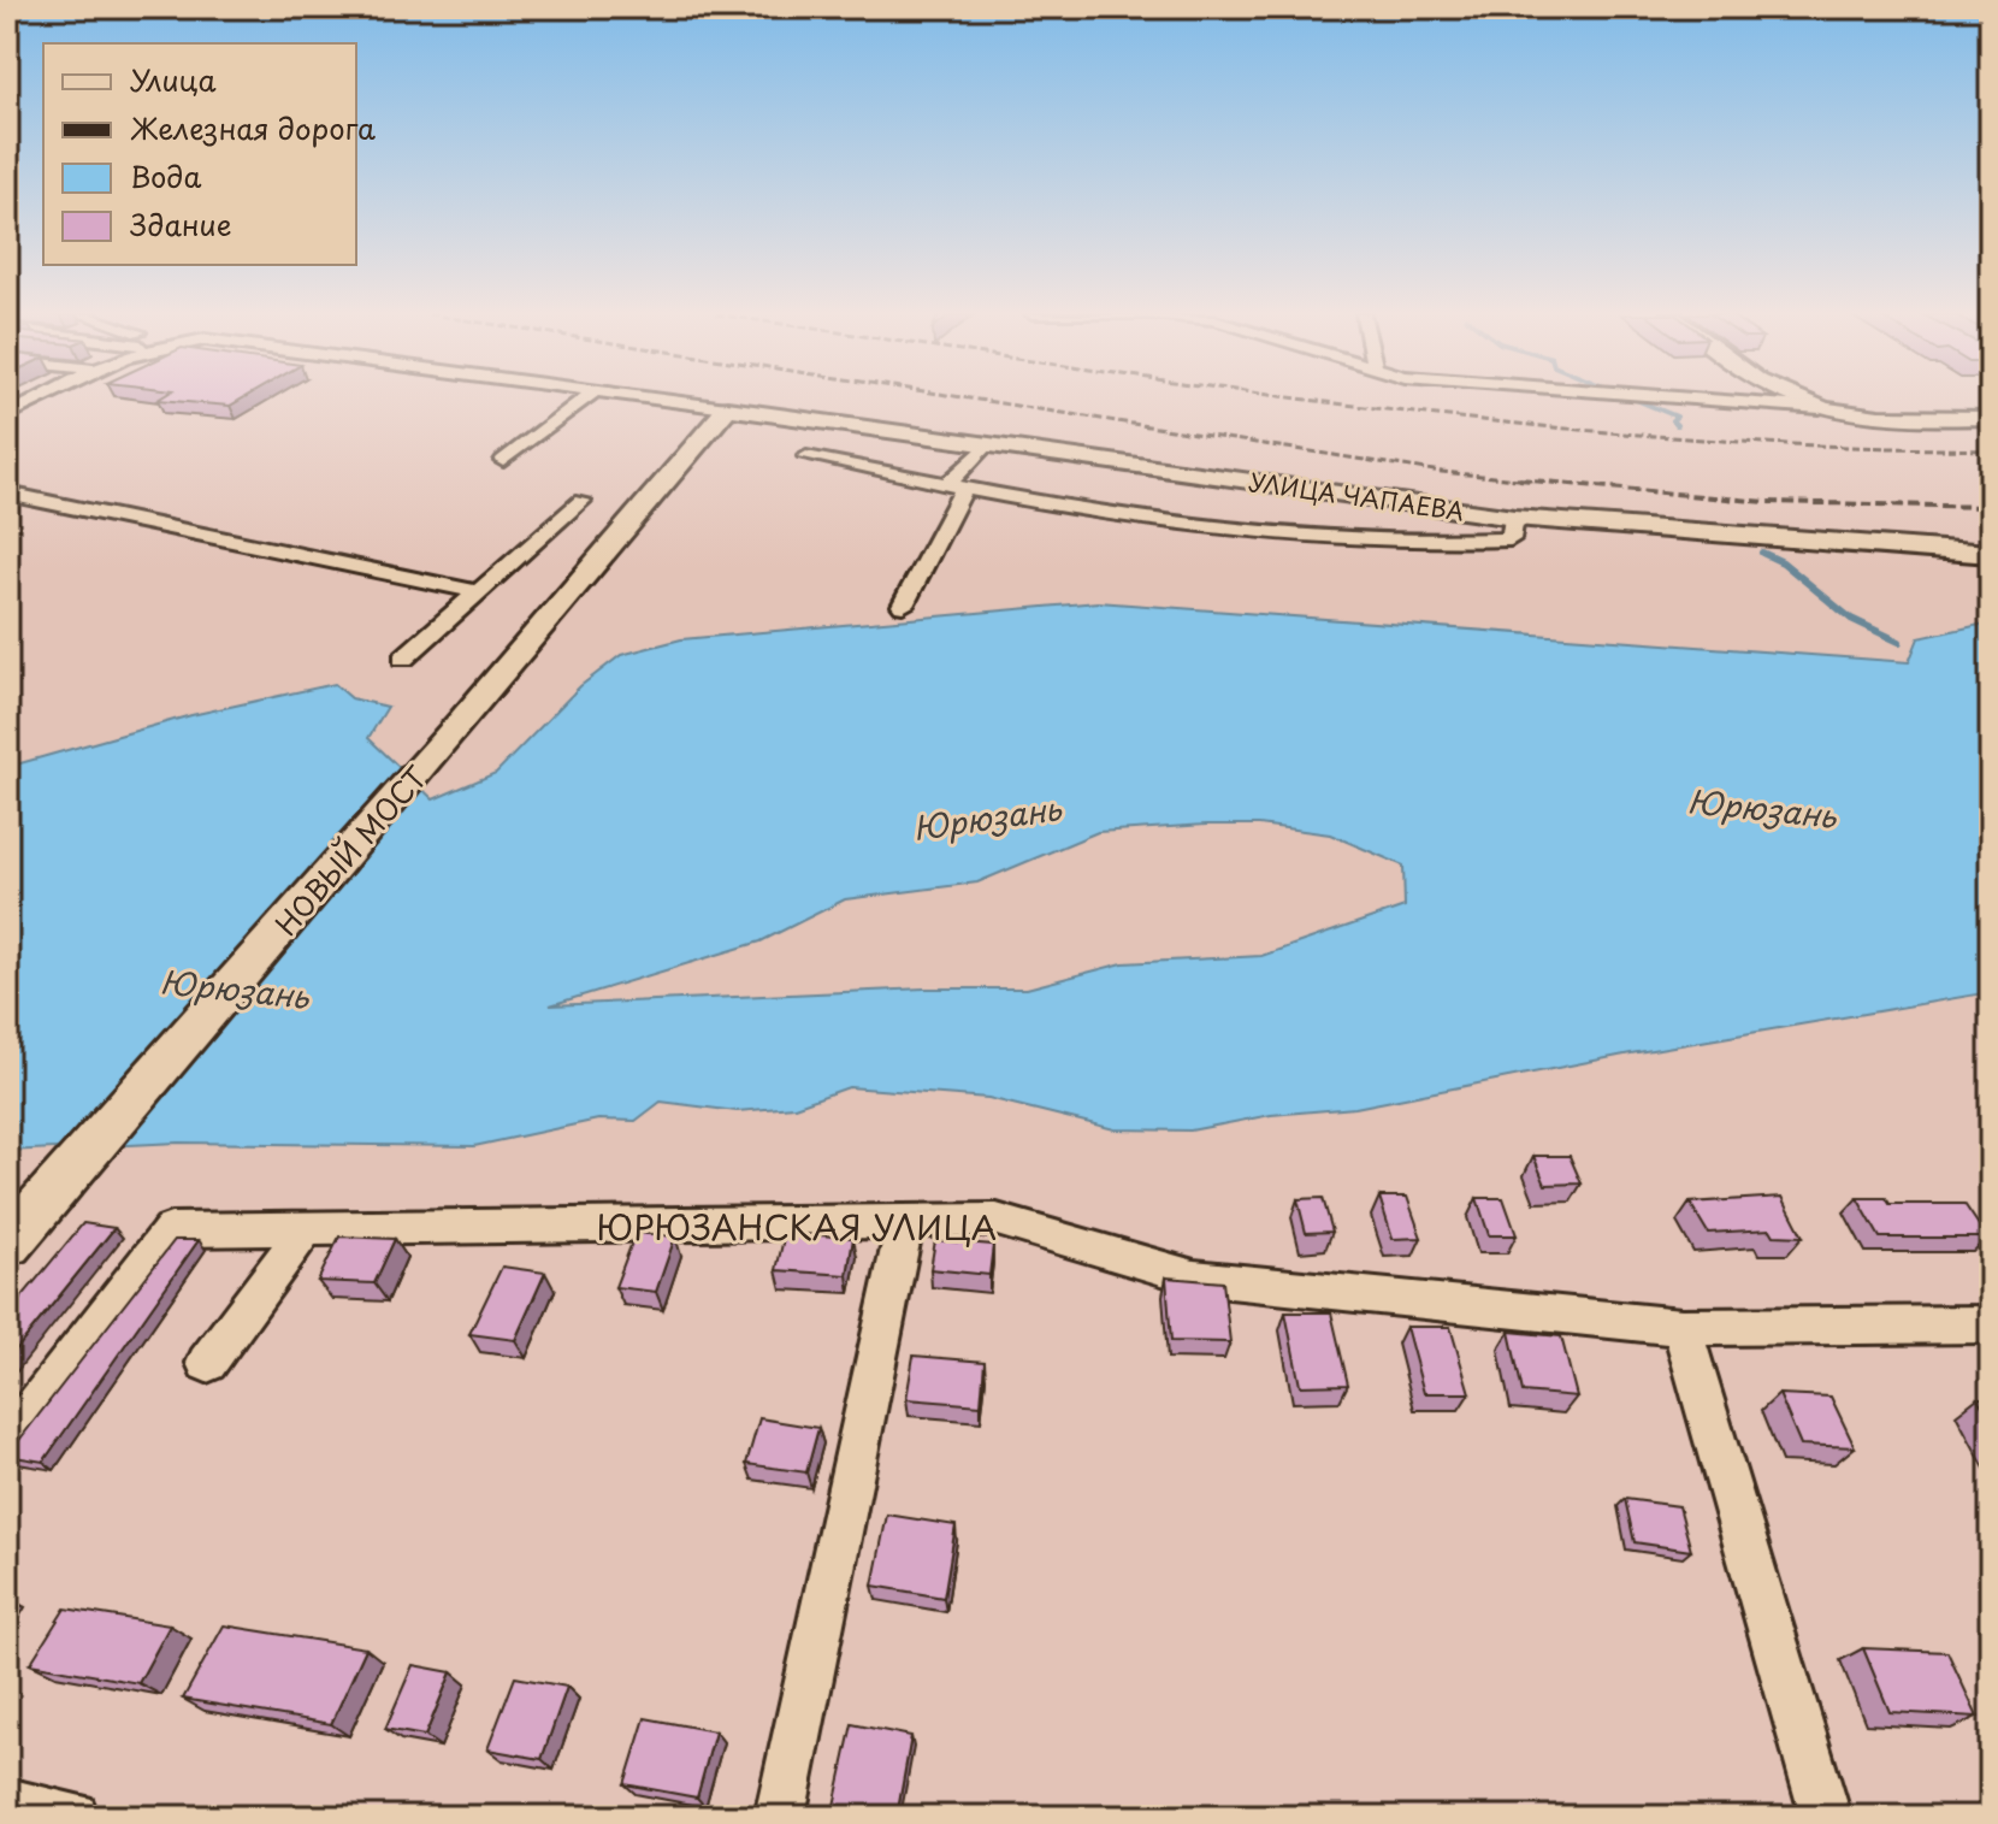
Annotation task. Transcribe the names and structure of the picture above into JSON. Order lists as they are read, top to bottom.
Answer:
{
  "streets": {
    "main road": ["УЛИЦА ЧАПАЕВА", "НОВЫЙ МОСТ"],
    "street": ["ЮРЮЗАНСКАЯ УЛИЦА"]
  },
  "crossings": [
    ["УЛИЦА ЧАПАЕВА", "НОВЫЙ МОСТ"]
  ],
  "water": ["Юрюзань"],
  "legend": [
    "Улица",
    "Железная дорога",
    "Вода",
    "Здание"
  ]
}
